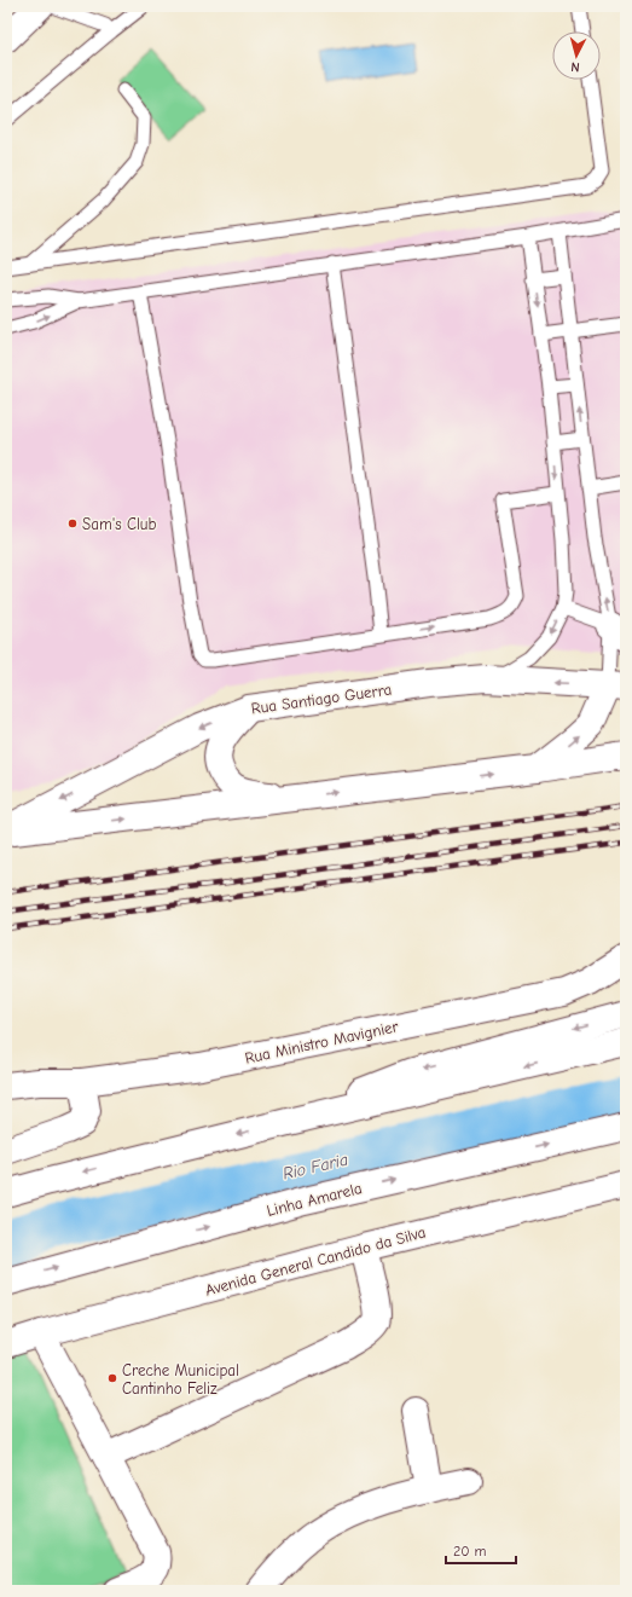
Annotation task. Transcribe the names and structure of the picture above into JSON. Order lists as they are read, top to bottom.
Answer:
{
  "streets": {
    "main road": [
      "Rua Santiago Guerra",
      "Rua Ministro Mavignier",
      "Linha Amarela",
      "Avenida General Candido da Silva"
    ]
  },
  "water": ["Rio Faria"],
  "places": ["Sam's Club", "Creche Municipal Cantinho Feliz"],
  "scale_bar": "20 m",
  "north": "bottom"
}
